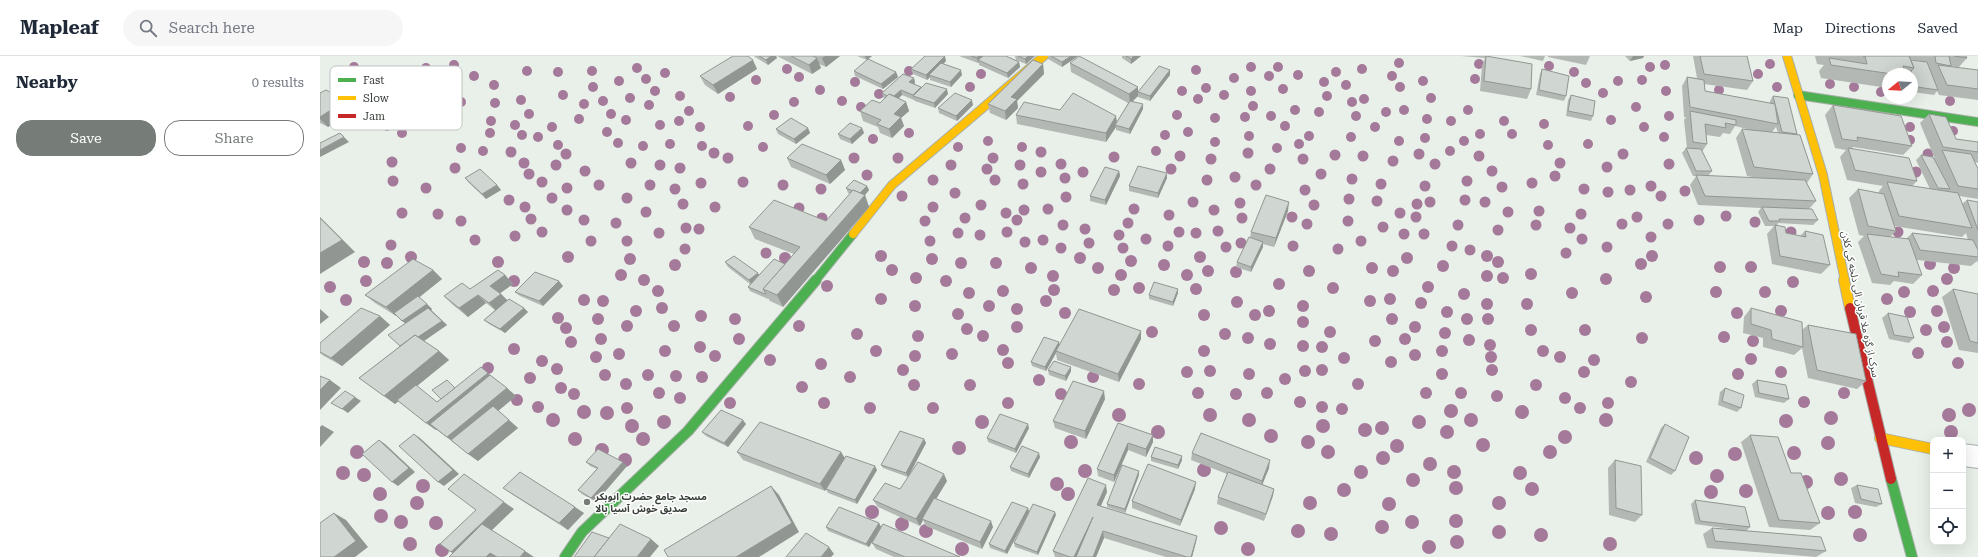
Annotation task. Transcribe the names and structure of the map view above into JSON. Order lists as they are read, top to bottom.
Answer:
{
  "streets": {
    "street": ["سرک از گزه ملا قربان الی دلخه کی کلان"]
  },
  "places": ["مسجد جامع حضرت ابوبکر صدیق خوش آسیا بالا"],
  "legend": ["Fast", "Slow", "Jam"],
  "north": "left",
  "page": {
    "header": "Mapleaf",
    "search": "Search here",
    "nav": ["Map", "Directions", "Saved"],
    "heading": ["Nearby", "0 results"],
    "buttons": ["Save", "Share"],
    "map_buttons": ["+", "−"]
  }
}
